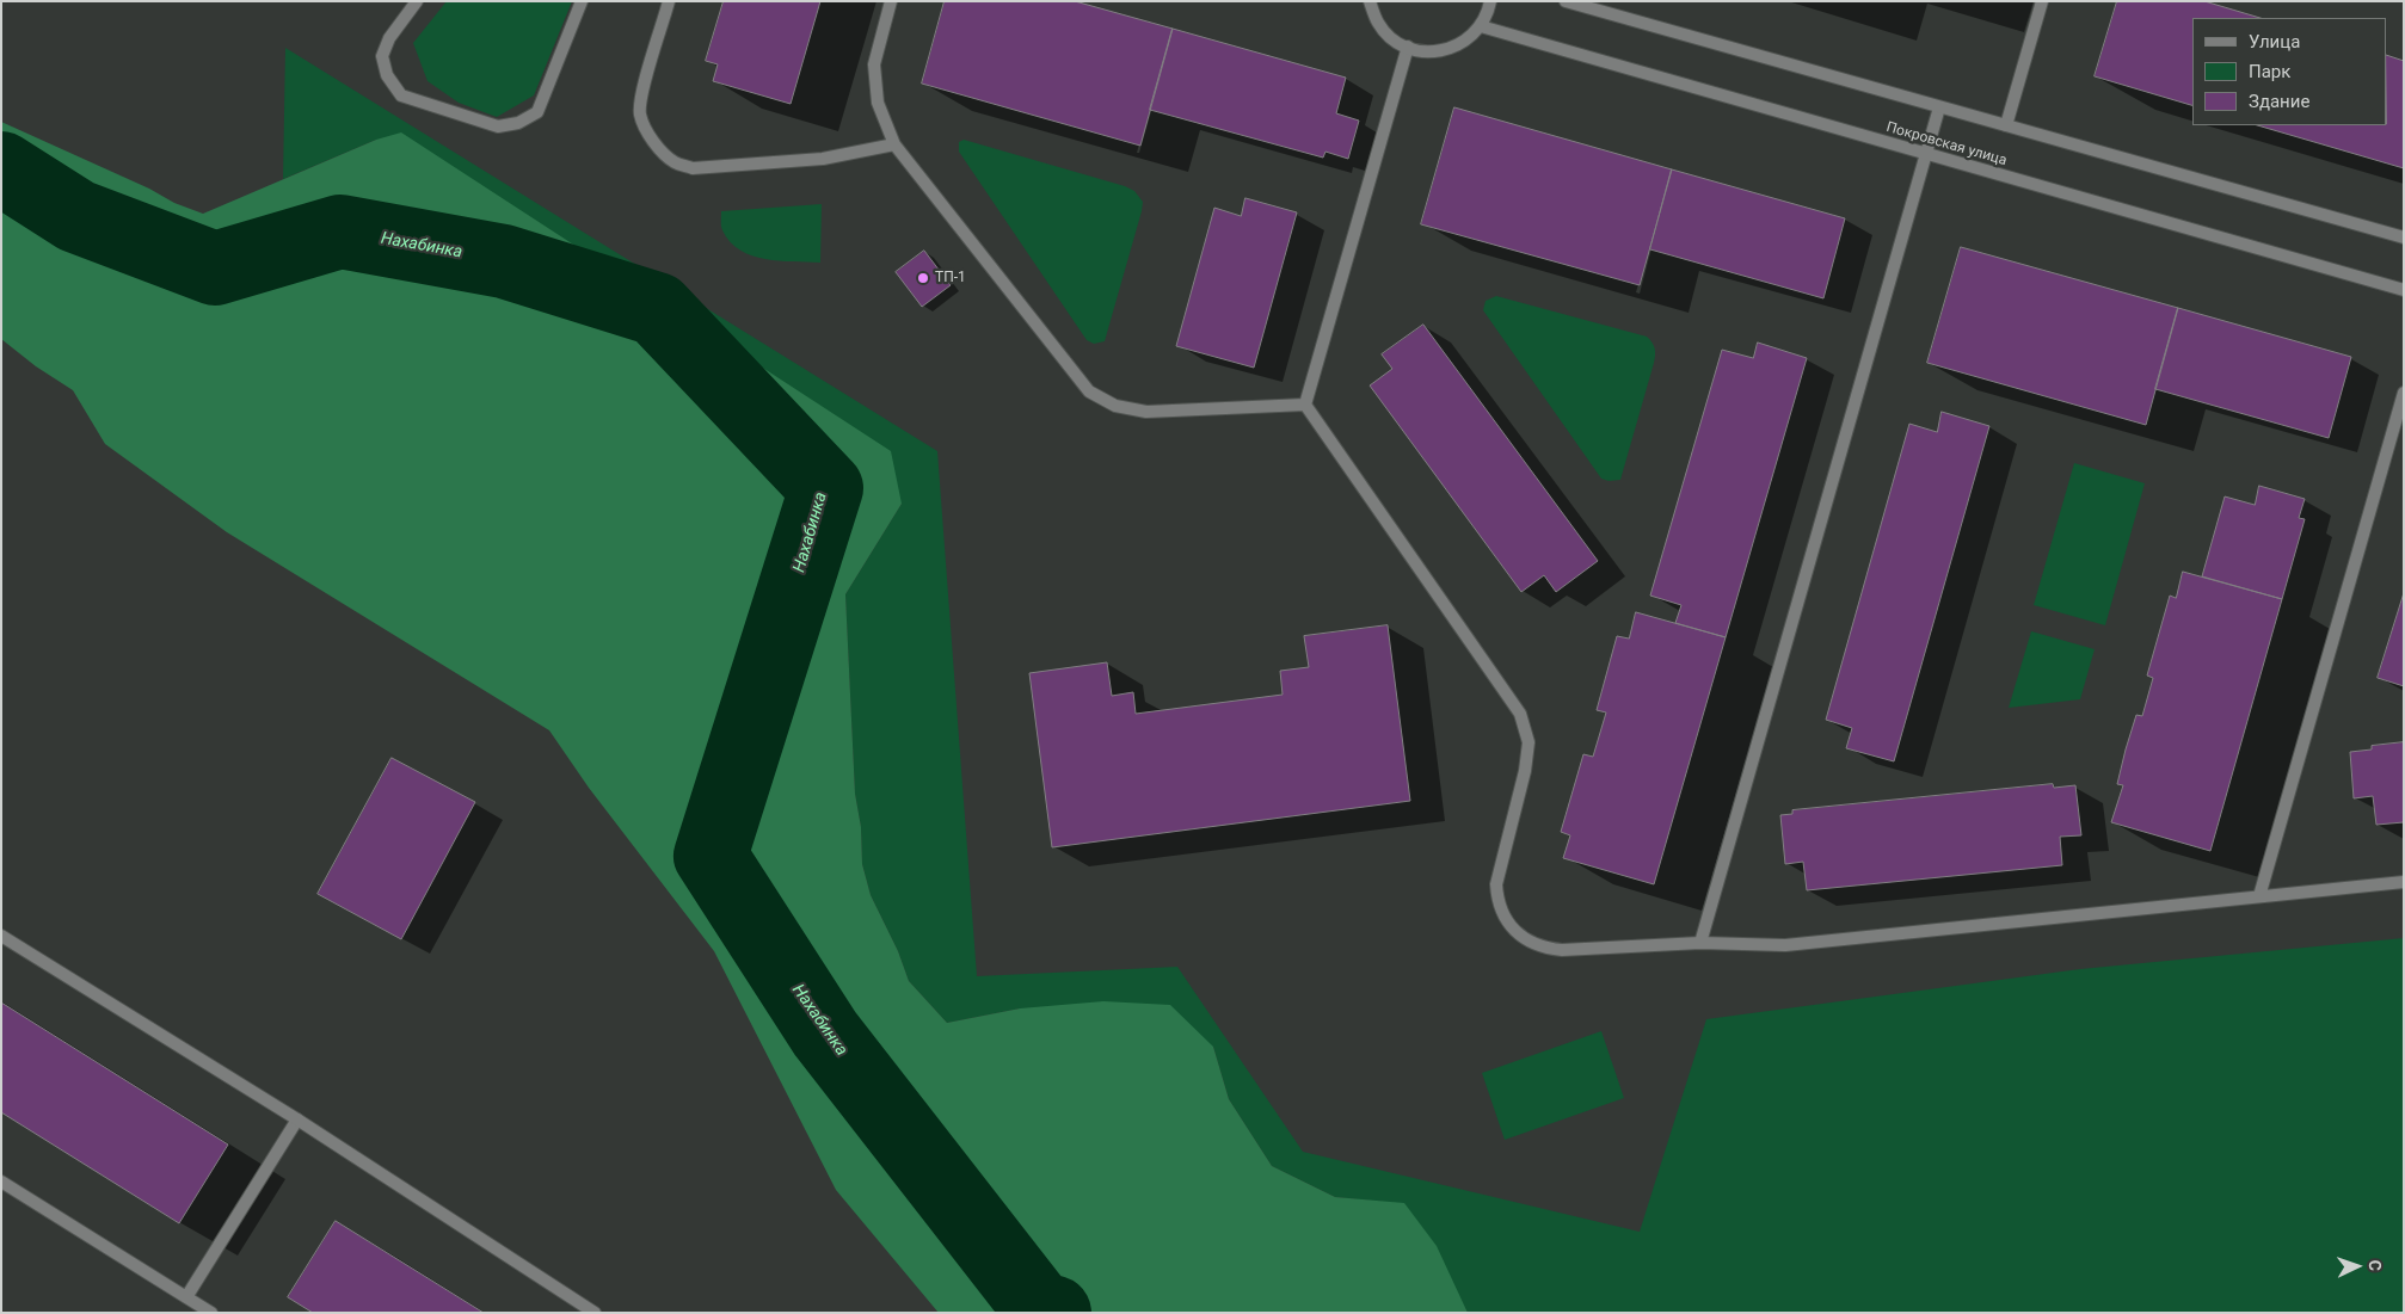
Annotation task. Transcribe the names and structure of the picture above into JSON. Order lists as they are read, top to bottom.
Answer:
{
  "streets": {
    "street": ["Покровская улица"]
  },
  "water": ["Нахабинка"],
  "places": ["ТП-1"],
  "legend": ["Улица", "Парк", "Здание"],
  "north": "right"
}
